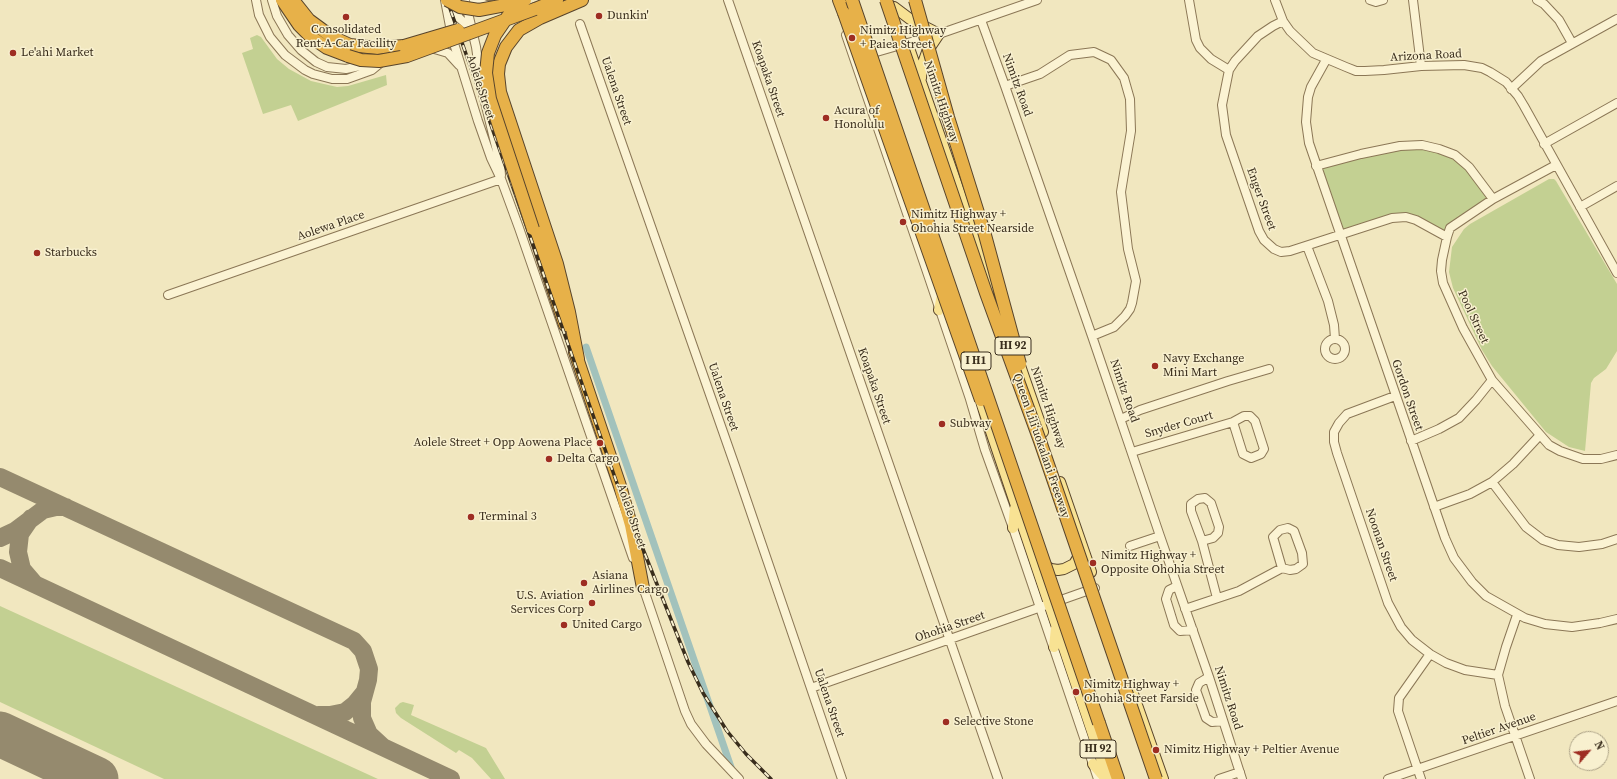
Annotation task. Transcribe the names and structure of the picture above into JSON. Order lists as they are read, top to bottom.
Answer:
{
  "streets": {
    "highway": ["I H1", "Queen Liliʻuokalani Freeway"],
    "main road": ["Nimitz Highway", "HI 92"],
    "street": [
      "Arizona Road",
      "Koapaka Street",
      "Nimitz Road",
      "Aolele Street",
      "Ualena Street",
      "Enger Street",
      "Aolewa Place",
      "Pool Street",
      "Gordon Street",
      "Snyder Court",
      "Noonan Street",
      "Ohohia Street",
      "Peltier Avenue"
    ]
  },
  "crossings": [
    ["Arizona Road", "Enger Street"],
    ["Arizona Road", "Pool Street"],
    ["Arizona Road", "Gordon Street"],
    ["Koapaka Street", "Ohohia Street"],
    ["Nimitz Road", "Snyder Court"],
    ["Aolele Street", "Aolewa Place"],
    ["Ualena Street", "Ohohia Street"],
    ["Nimitz Highway", "Queen Liliʻuokalani Freeway"],
    ["Nimitz Highway", "Ohohia Street"],
    ["Enger Street", "Pool Street"],
    ["Enger Street", "Gordon Street"],
    ["HI 92", "Ohohia Street"],
    ["Gordon Street", "Noonan Street"]
  ],
  "places": [
    "Dunkin'",
    "Consolidated Rent-A-Car Facility",
    "Nimitz Highway + Paiea Street",
    "Le'ahi Market",
    "Acura of Honolulu",
    "Nimitz Highway + Ohohia Street Nearside",
    "Starbucks",
    "Navy Exchange Mini Mart",
    "Subway",
    "Aolele Street + Opp Aowena Place",
    "Delta Cargo",
    "Terminal 3",
    "Nimitz Highway + Opposite Ohohia Street",
    "Asiana Airlines Cargo",
    "U.S. Aviation Services Corp",
    "United Cargo",
    "Nimitz Highway + Ohohia Street Farside",
    "Selective Stone",
    "Nimitz Highway + Peltier Avenue"
  ],
  "north": "top right"
}
